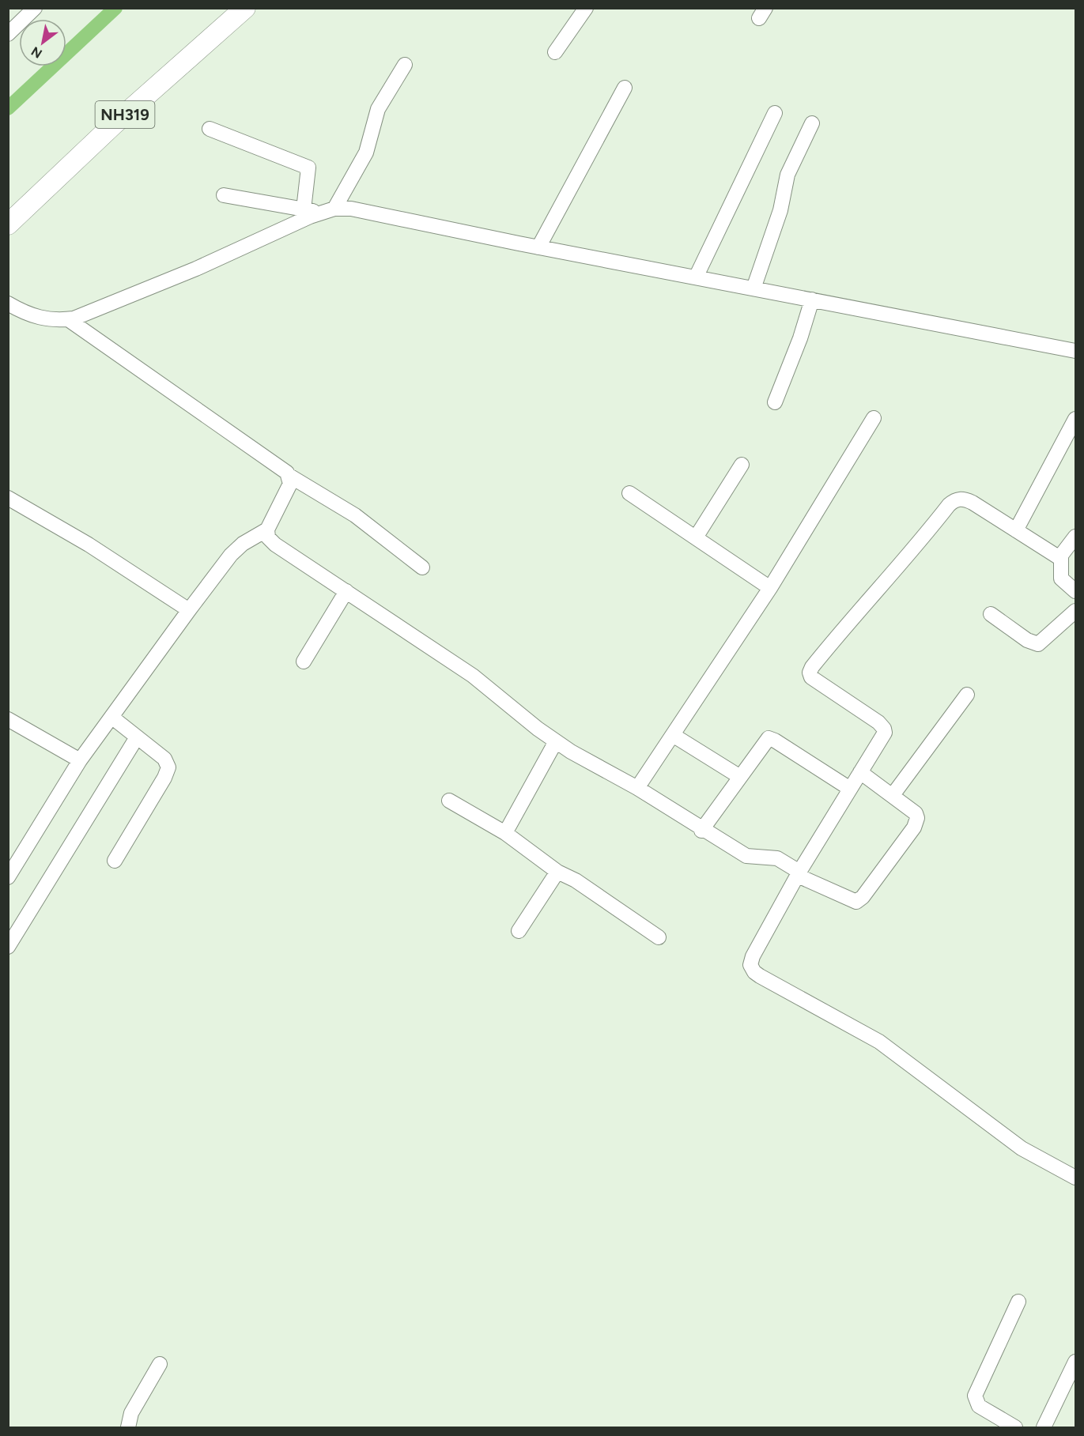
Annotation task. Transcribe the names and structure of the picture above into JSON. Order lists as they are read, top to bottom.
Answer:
{
  "streets": {
    "highway": ["NH319"]
  },
  "north": "bottom left"
}
